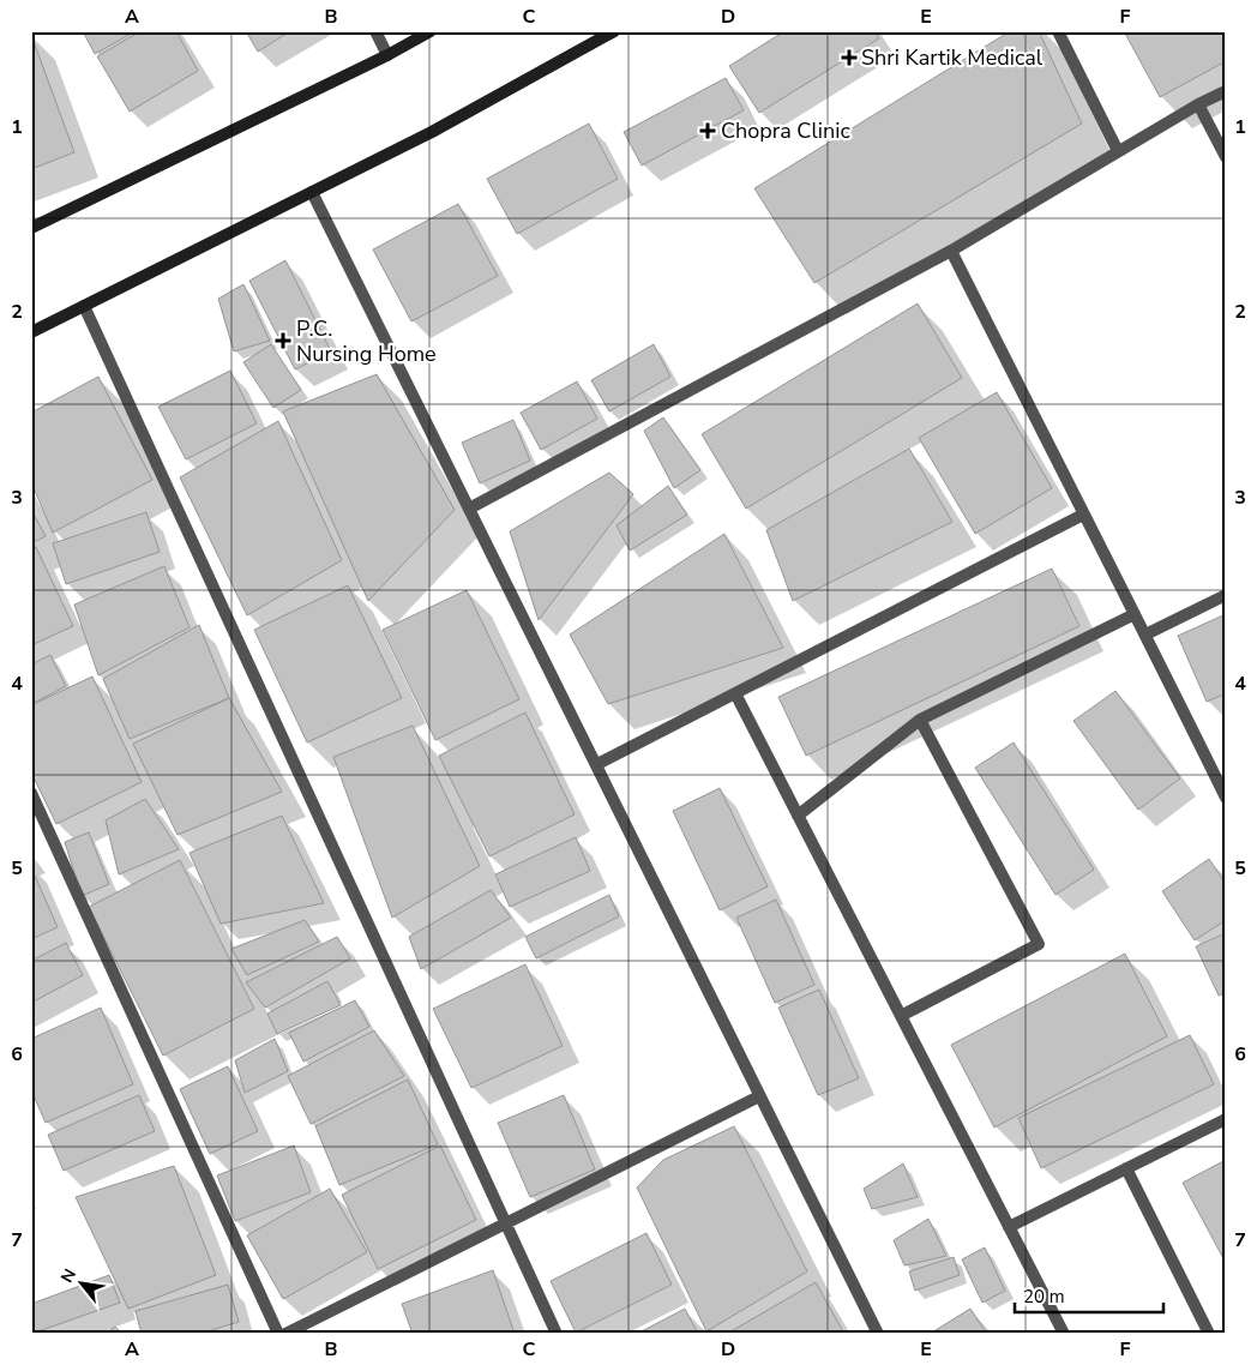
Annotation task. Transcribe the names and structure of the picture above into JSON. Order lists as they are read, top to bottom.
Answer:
{
  "places": {
    "health": ["Shri Kartik Medical", "Chopra Clinic", "P.C. Nursing Home"]
  },
  "scale_bar": "20 m",
  "north": "top left",
  "grid": {
    "columns": [
      "A",
      "B",
      "C",
      "D",
      "E",
      "F"
    ],
    "rows": [
      "1",
      "2",
      "3",
      "4",
      "5",
      "6",
      "7"
    ]
  }
}
